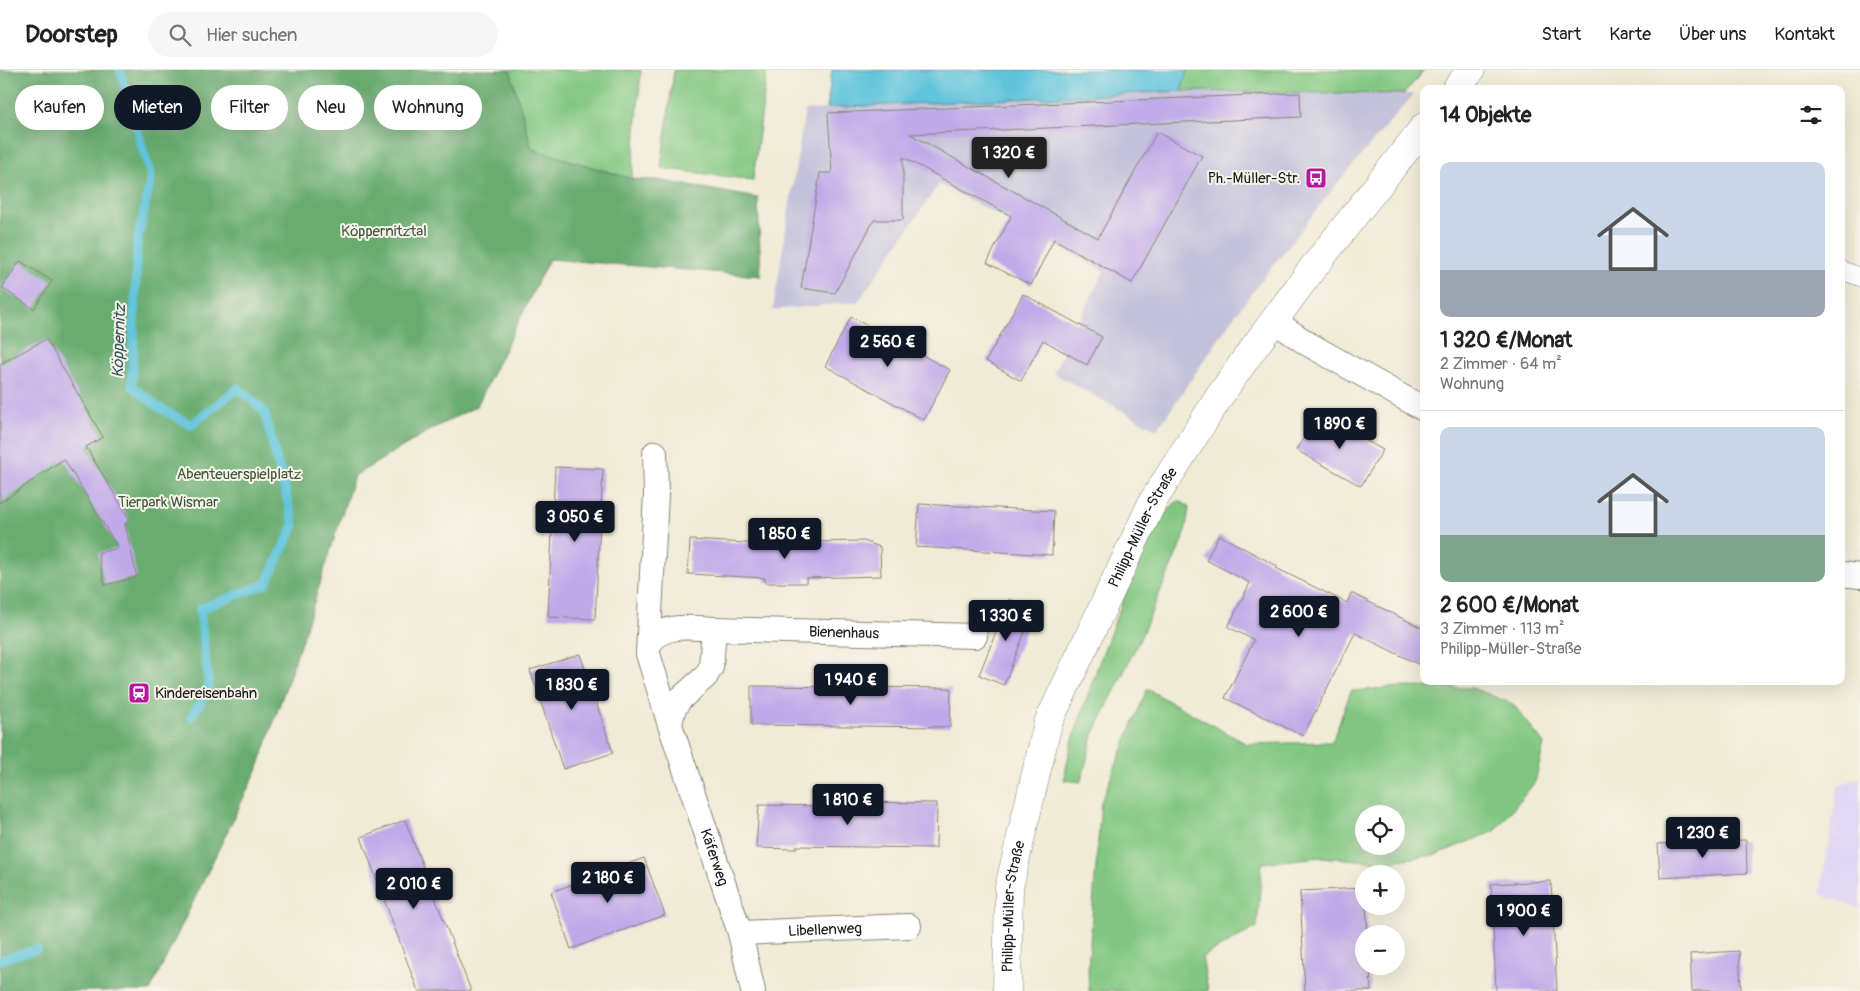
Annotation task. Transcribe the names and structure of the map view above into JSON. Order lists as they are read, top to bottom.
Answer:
{
  "streets": {
    "street": [
      "Philipp-Müller-Straße",
      "Bienenhaus",
      "Käferweg",
      "Libellenweg"
    ]
  },
  "crossings": [
    ["Käferweg", "Libellenweg"]
  ],
  "water": ["Köppernitz"],
  "parks": ["Köppernitztal", "Abenteuerspielplatz", "Tierpark Wismar"],
  "places": {
    "bus stop": ["Ph.-Müller-Str."],
    "station": ["Kindereisenbahn"]
  },
  "page": {
    "header": "Doorstep",
    "search": "Hier suchen",
    "nav": [
      "Start",
      "Karte",
      "Über uns",
      "Kontakt"
    ],
    "chip": [
      "Kaufen",
      "Mieten",
      "Filter",
      "Neu",
      "Wohnung"
    ],
    "heading": "14 Objekte",
    "price": [
      "1 320 €",
      "2 560 €",
      "1 890 €",
      "3 050 €",
      "1 850 €",
      "2 600 €",
      "1 330 €",
      "1 940 €",
      "1 830 €",
      "1 810 €",
      "1 230 €",
      "2 180 €",
      "2 010 €",
      "1 900 €"
    ],
    "list": [
      {
        "name": "1 320 €/Monat",
        "note": "2 Zimmer · 64 m² · Wohnung"
      },
      {
        "name": "2 600 €/Monat",
        "note": "3 Zimmer · 113 m² · Philipp-Müller-Straße"
      }
    ],
    "map_buttons": ["+", "−"]
  }
}
